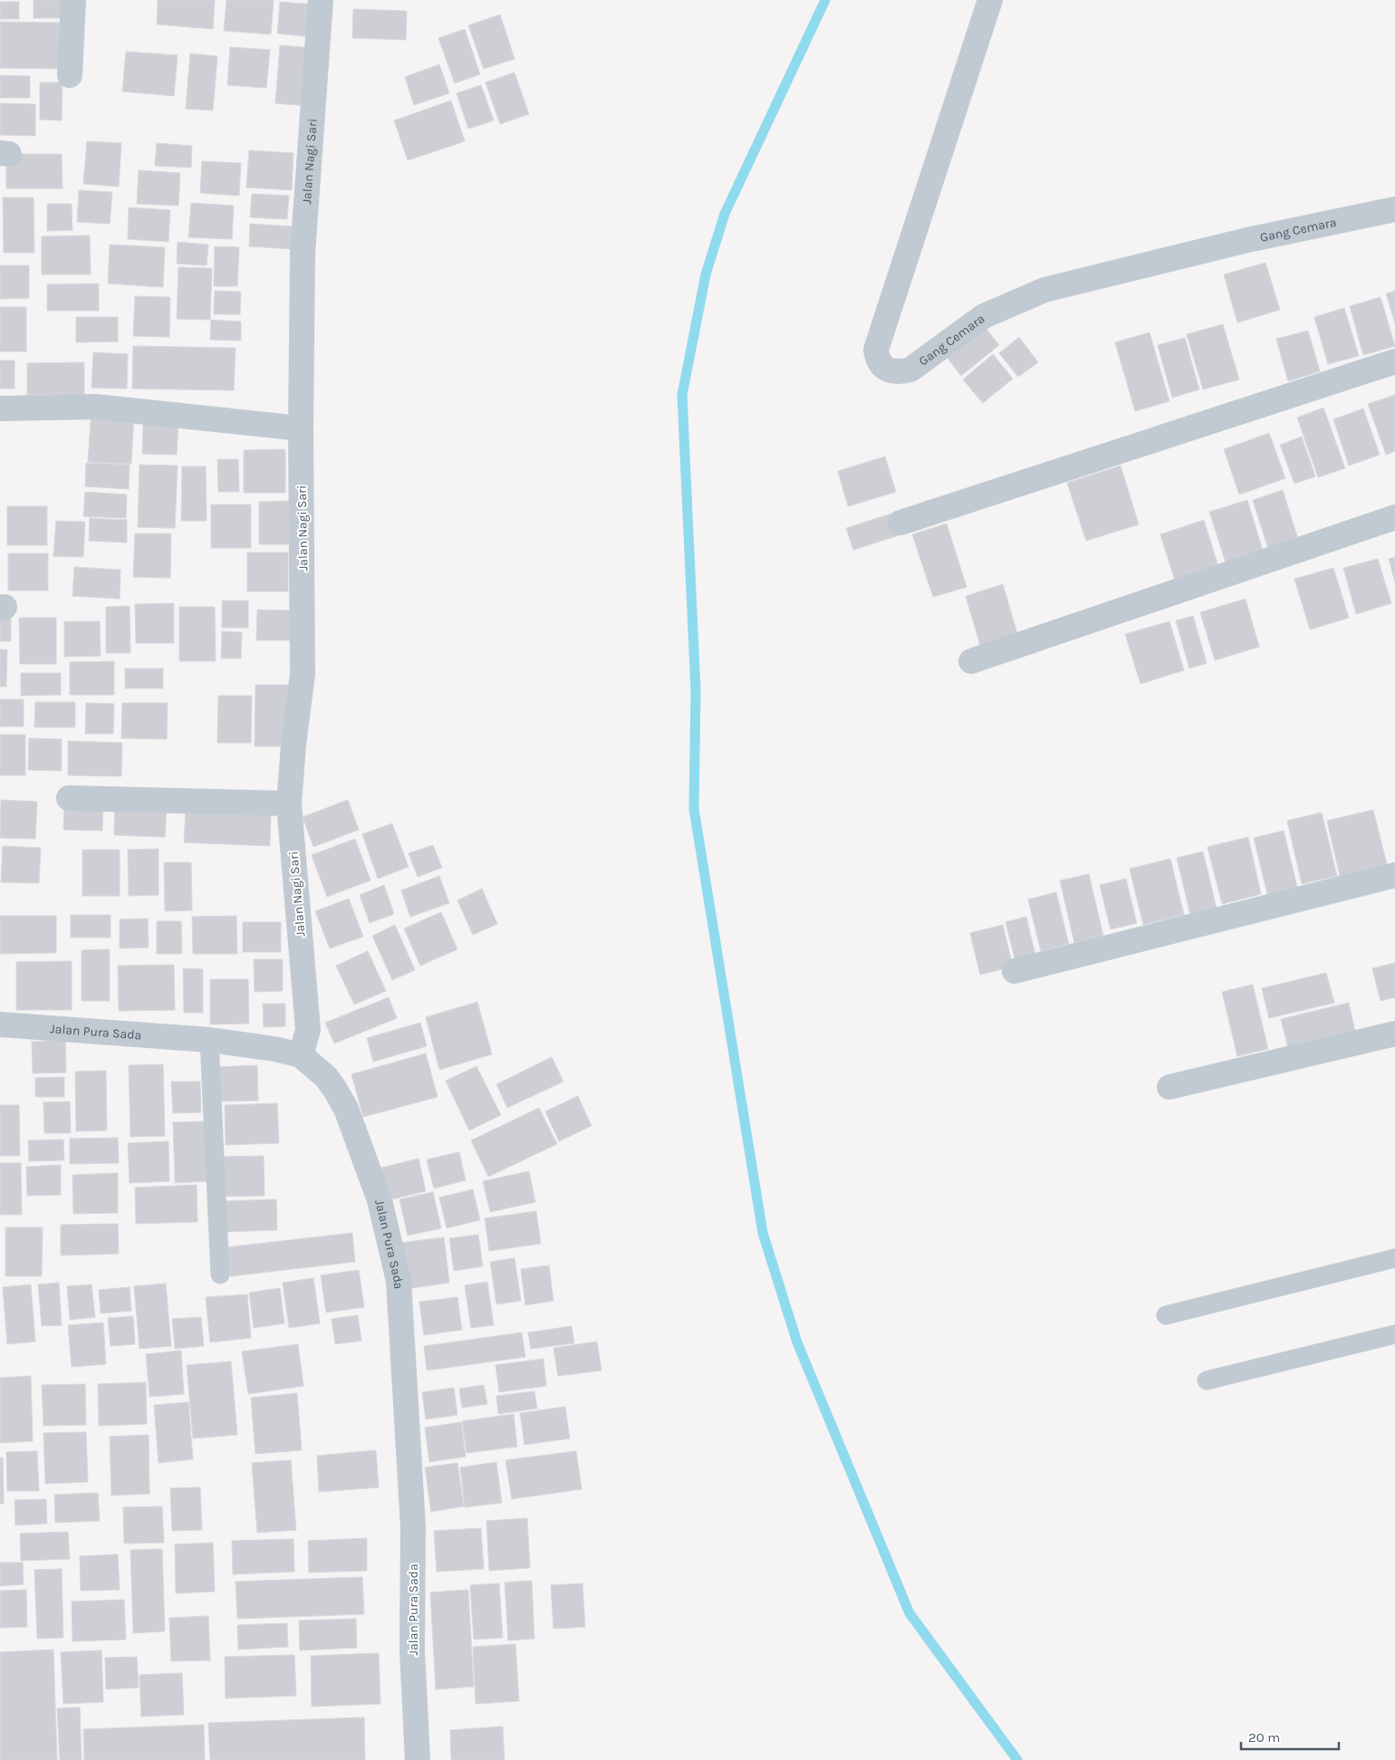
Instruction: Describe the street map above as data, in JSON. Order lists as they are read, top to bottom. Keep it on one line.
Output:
{"streets":{"street":["Jalan Nagi Sari","Gang Cemara","Jalan Pura Sada"]},"crossings":[["Jalan Nagi Sari","Jalan Pura Sada"]],"scale_bar":"20 m"}
